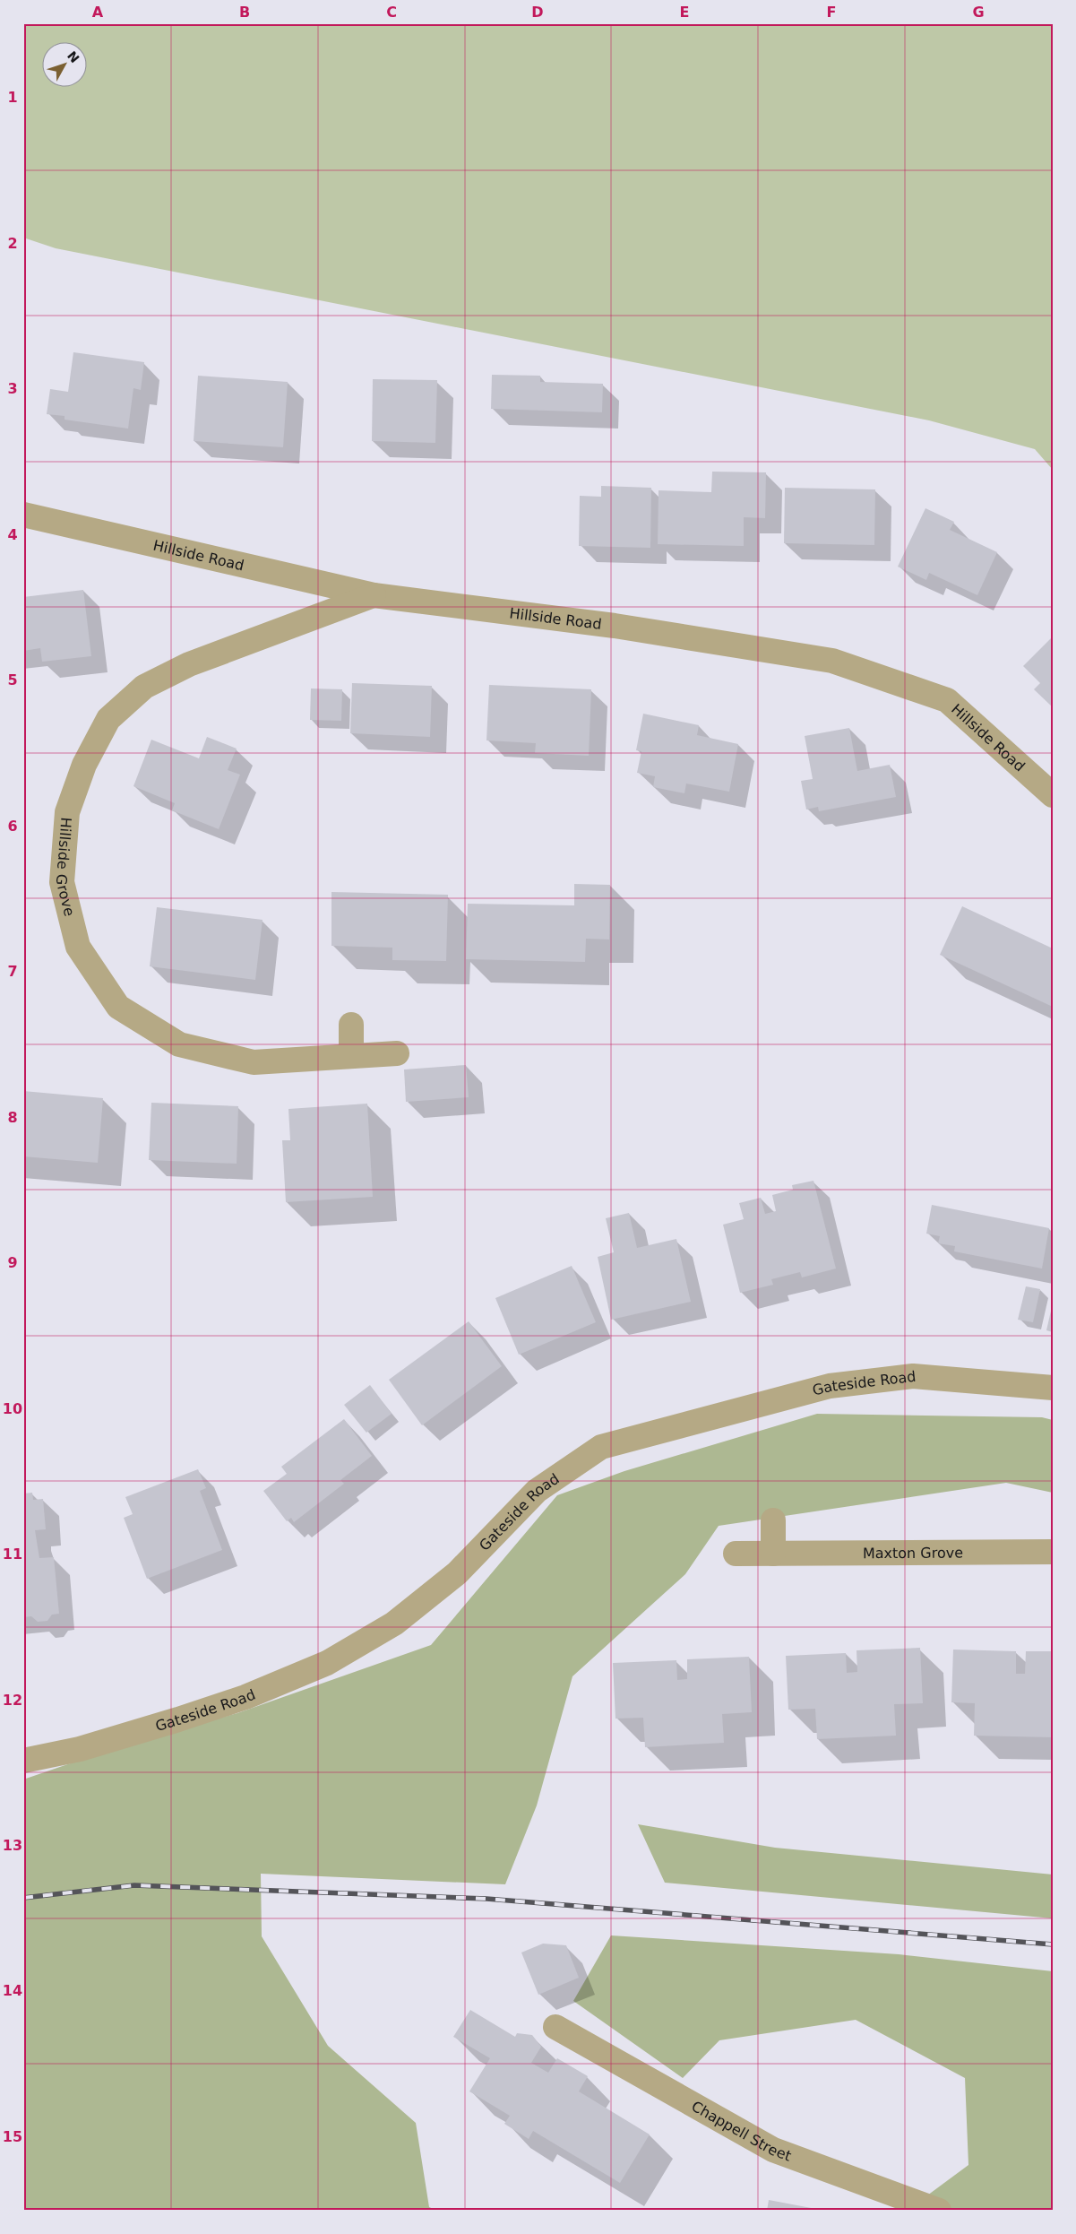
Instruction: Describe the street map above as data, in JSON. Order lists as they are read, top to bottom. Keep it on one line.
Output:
{"streets":{"street":["Hillside Road","Hillside Grove","Gateside Road","Maxton Grove","Chappell Street"]},"crossings":[["Hillside Road","Hillside Grove"]],"north":"top right","grid":{"columns":["A","B","C","D","E","F","G"],"rows":["1","2","3","4","5","6","7","8","9","10","11","12","13","14","15"]}}
